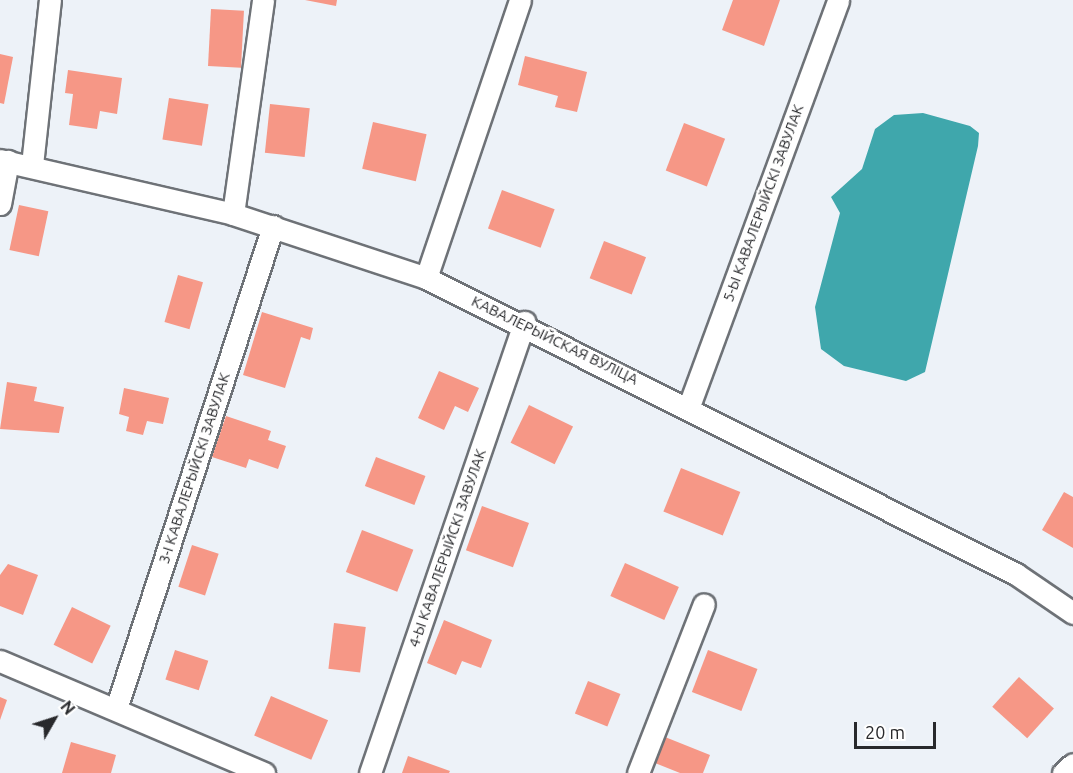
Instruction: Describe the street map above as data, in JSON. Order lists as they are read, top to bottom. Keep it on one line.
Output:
{"streets":{"street":["5-Ы КАВАЛЕРЫЙСКІ ЗАВУЛАК","КАВАЛЕРЫЙСКАЯ ВУЛІЦА","3-І КАВАЛЕРЫЙСКІ ЗАВУЛАК","4-Ы КАВАЛЕРЫЙСКІ ЗАВУЛАК"]},"crossings":[["5-Ы КАВАЛЕРЫЙСКІ ЗАВУЛАК","КАВАЛЕРЫЙСКАЯ ВУЛІЦА"],["КАВАЛЕРЫЙСКАЯ ВУЛІЦА","3-І КАВАЛЕРЫЙСКІ ЗАВУЛАК"],["КАВАЛЕРЫЙСКАЯ ВУЛІЦА","4-Ы КАВАЛЕРЫЙСКІ ЗАВУЛАК"]],"scale_bar":"20 m","north":"top right"}
